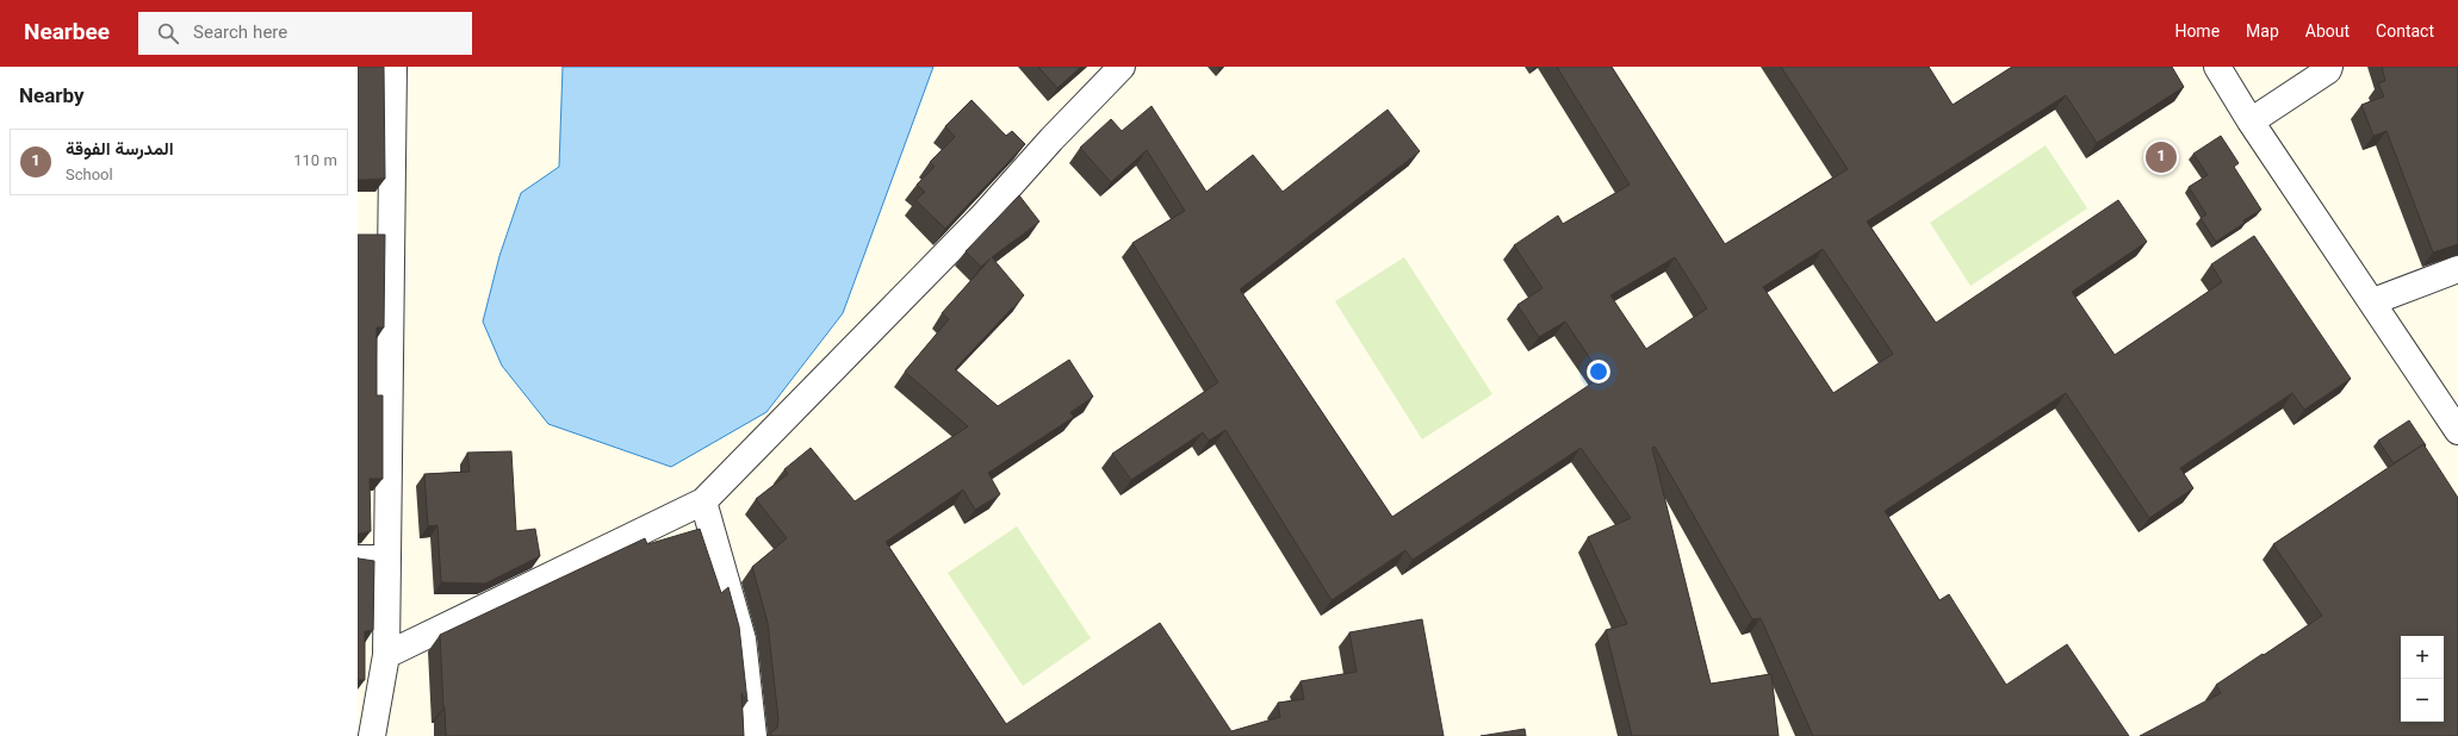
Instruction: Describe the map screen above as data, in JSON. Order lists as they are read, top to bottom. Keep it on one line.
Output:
{"page":{"header":"Nearbee","search":"Search here","nav":["Home","Map","About","Contact"],"heading":"Nearby","list":[{"mark":"1","name":"المدرسة الفوقة","note":"School","value":"110 m"}],"pins":"1","map_buttons":["+","−"]}}
